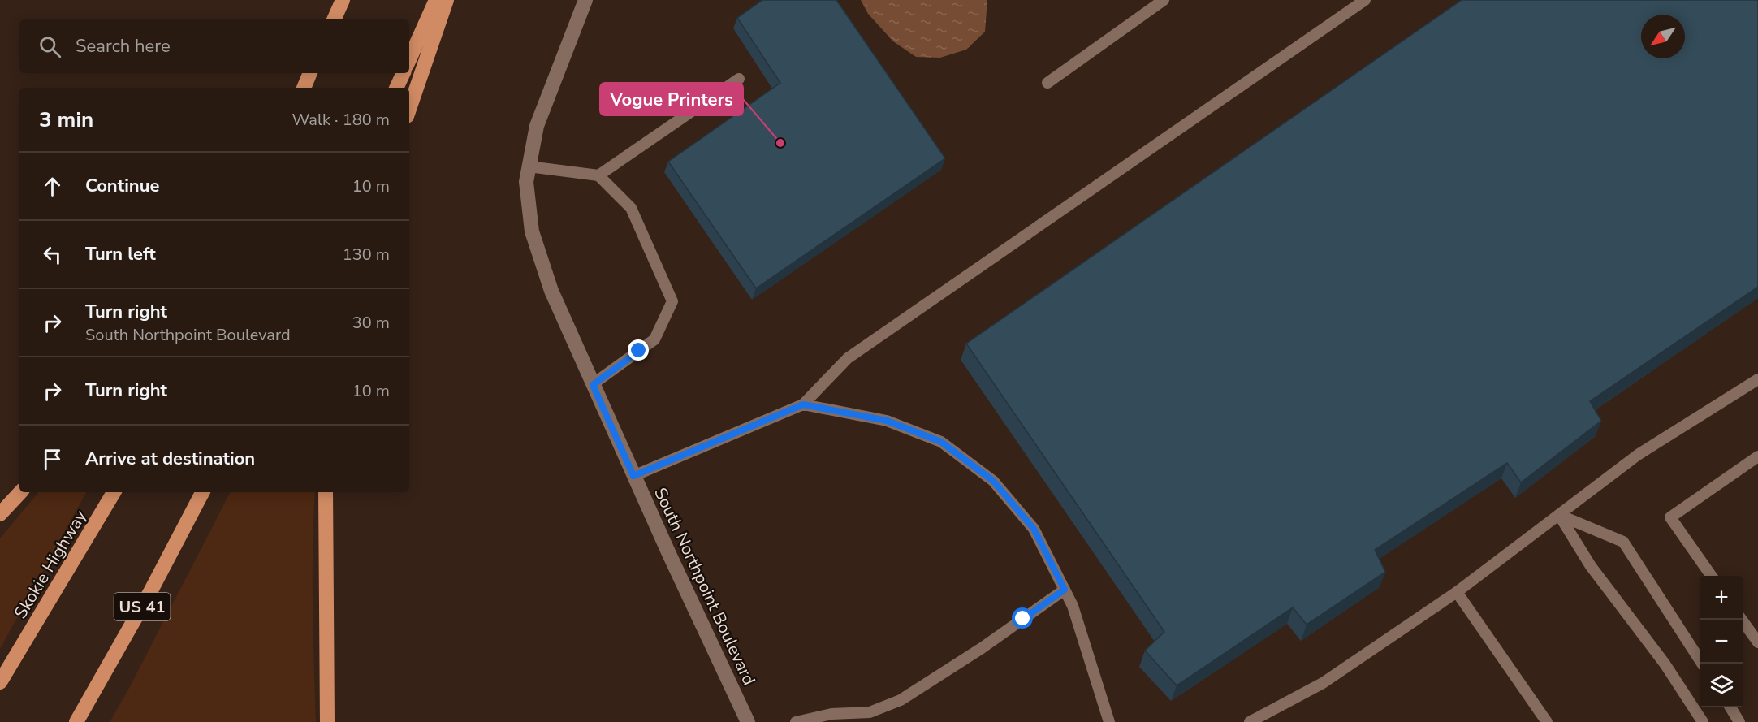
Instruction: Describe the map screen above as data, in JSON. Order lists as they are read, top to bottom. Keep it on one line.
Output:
{"streets":{"highway":["Skokie Highway","US 41"],"street":["South Northpoint Boulevard"]},"places":["Vogue Printers"],"north":"bottom left","page":{"search":"Search here","heading":["3 min","Walk · 180 m"],"list":[["Continue","10 m"],["Turn left","130 m"],["Turn right","South Northpoint Boulevard","30 m"],["Turn right","10 m"],"Arrive at destination"],"map_buttons":["+","−"]}}
